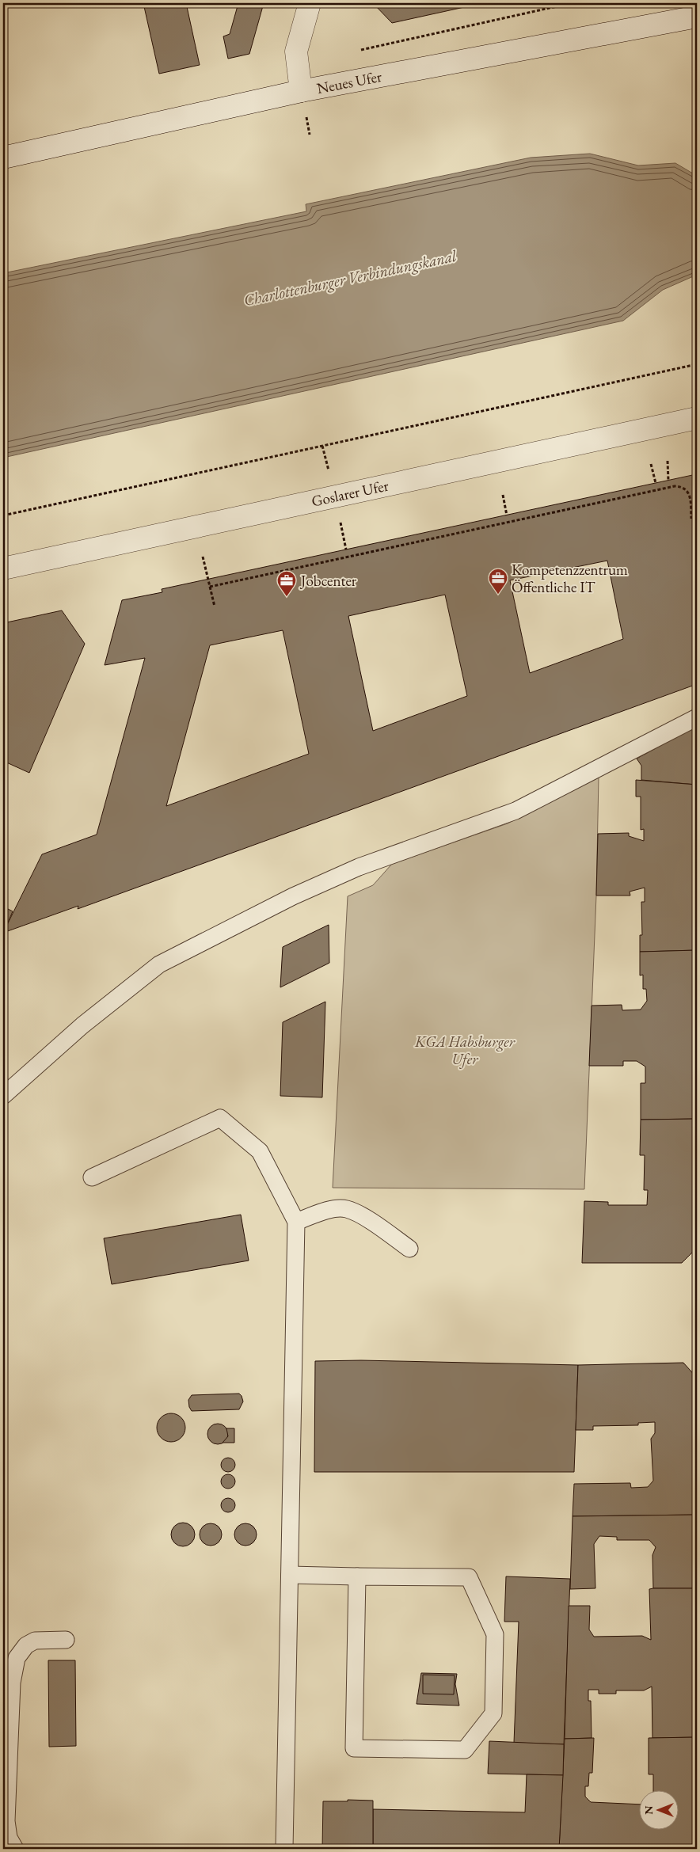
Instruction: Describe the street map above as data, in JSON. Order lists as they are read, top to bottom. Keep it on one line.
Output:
{"streets":{"street":["Neues Ufer","Goslarer Ufer"]},"water":["Charlottenburger Verbindungskanal"],"parks":["KGA Habsburger Ufer"],"places":{"office":["Kompetenzzentrum Öffentliche IT","Jobcenter"]},"north":"left"}
